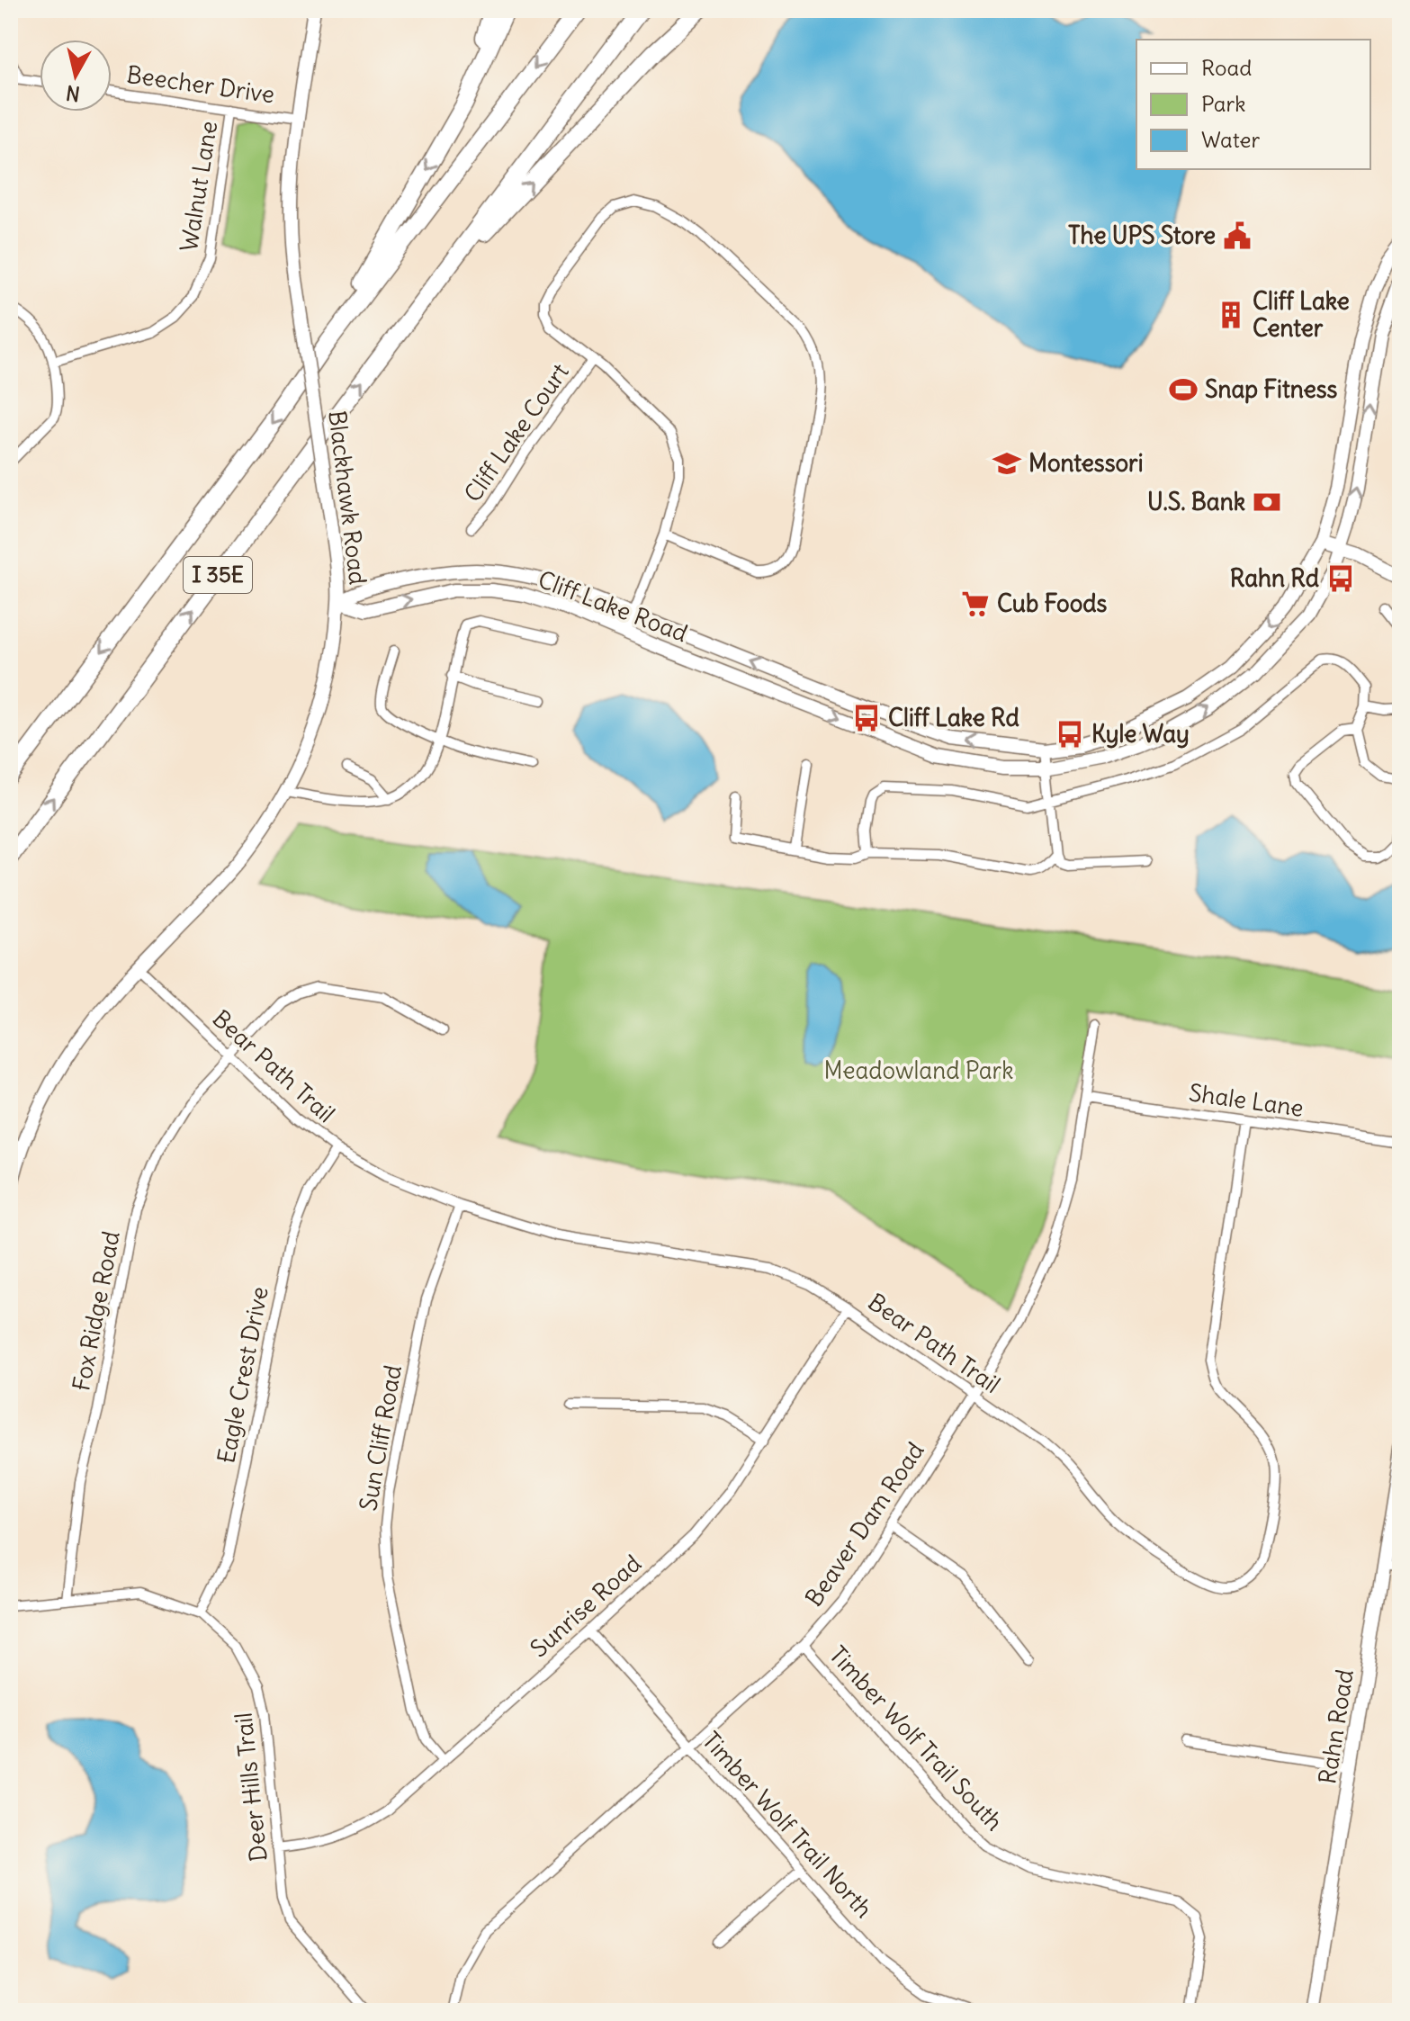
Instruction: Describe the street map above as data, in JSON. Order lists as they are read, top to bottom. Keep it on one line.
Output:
{"streets":{"highway":["I 35E"],"street":["Beecher Drive","Walnut Lane","Cliff Lake Court","Blackhawk Road","Cliff Lake Road","Bear Path Trail","Shale Lane","Fox Ridge Road","Eagle Crest Drive","Sun Cliff Road","Beaver Dam Road","Sunrise Road","Rahn Road","Timber Wolf Trail South","Deer Hills Trail","Timber Wolf Trail North"]},"crossings":[["Beecher Drive","Walnut Lane"],["Beecher Drive","Blackhawk Road"],["Blackhawk Road","Cliff Lake Road"],["Blackhawk Road","Bear Path Trail"],["Bear Path Trail","Shale Lane"],["Bear Path Trail","Fox Ridge Road"],["Bear Path Trail","Eagle Crest Drive"],["Bear Path Trail","Sun Cliff Road"],["Bear Path Trail","Beaver Dam Road"],["Bear Path Trail","Sunrise Road"],["Shale Lane","Beaver Dam Road"],["Fox Ridge Road","Deer Hills Trail"],["Eagle Crest Drive","Deer Hills Trail"],["Sun Cliff Road","Sunrise Road"],["Beaver Dam Road","Timber Wolf Trail South"],["Beaver Dam Road","Timber Wolf Trail North"],["Sunrise Road","Deer Hills Trail"],["Sunrise Road","Timber Wolf Trail North"]],"parks":["Meadowland Park"],"places":{"public building":["The UPS Store"],"building":["Cliff Lake Center"],"sports":["Snap Fitness"],"school or university":["Montessori"],"bank":["U.S. Bank"],"bus stop":["Rahn Rd","Cliff Lake Rd","Kyle Way"],"supermarket":["Cub Foods"]},"legend":["Road","Park","Water"],"north":"bottom"}
